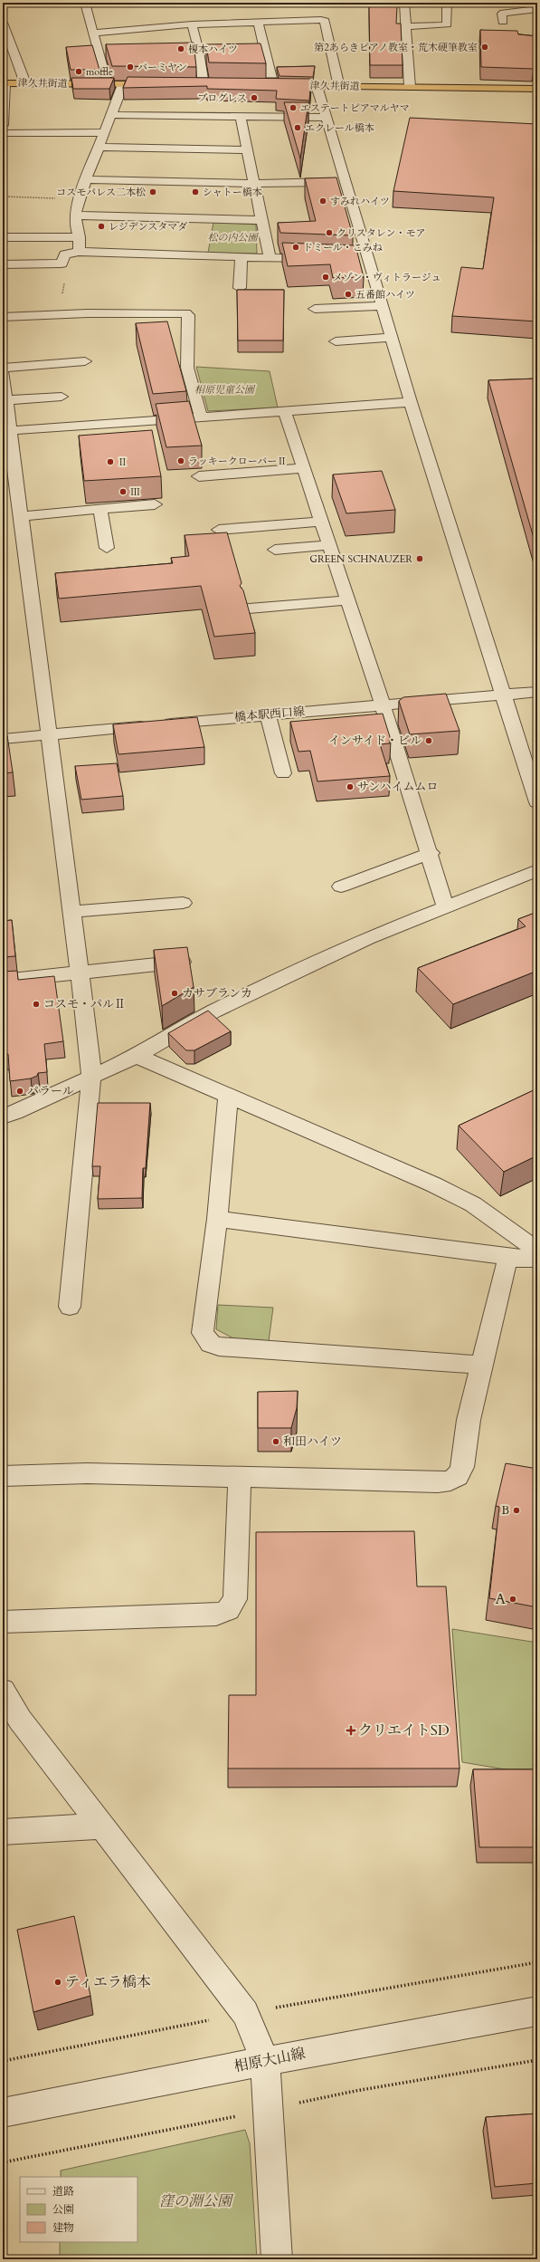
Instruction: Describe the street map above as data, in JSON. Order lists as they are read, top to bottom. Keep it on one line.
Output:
{"streets":{"highway":["津久井街道"],"street":["橋本駅西口線","相原大山線"]},"parks":["松の内公園","相原児童公園","窪の淵公園"],"places":{"other":["第2あらきピアノ教室・荒木硬筆教室","榎本ハイツ","バーミヤン","moffle","プログレス","エステートピアマルヤマ","エクレール橋本","コスモパレス二本松","シャトー橋本","すみれハイツ","レジデンスタマダ","クリスタレン・モア","ドミール・こみね","メゾン・ヴィトラージュ","五番館ハイツ","ラッキークローバーⅡ","Ⅱ","Ⅲ","GREEN SCHNAUZER","インサイド・ビル","サンハイムムロ","カサブランカ","コスモ・パルⅡ","パラール","和田ハイツ","B","A","ティエラ橋本"],"health":["クリエイトSD"]},"legend":["道路","公園","建物"]}
